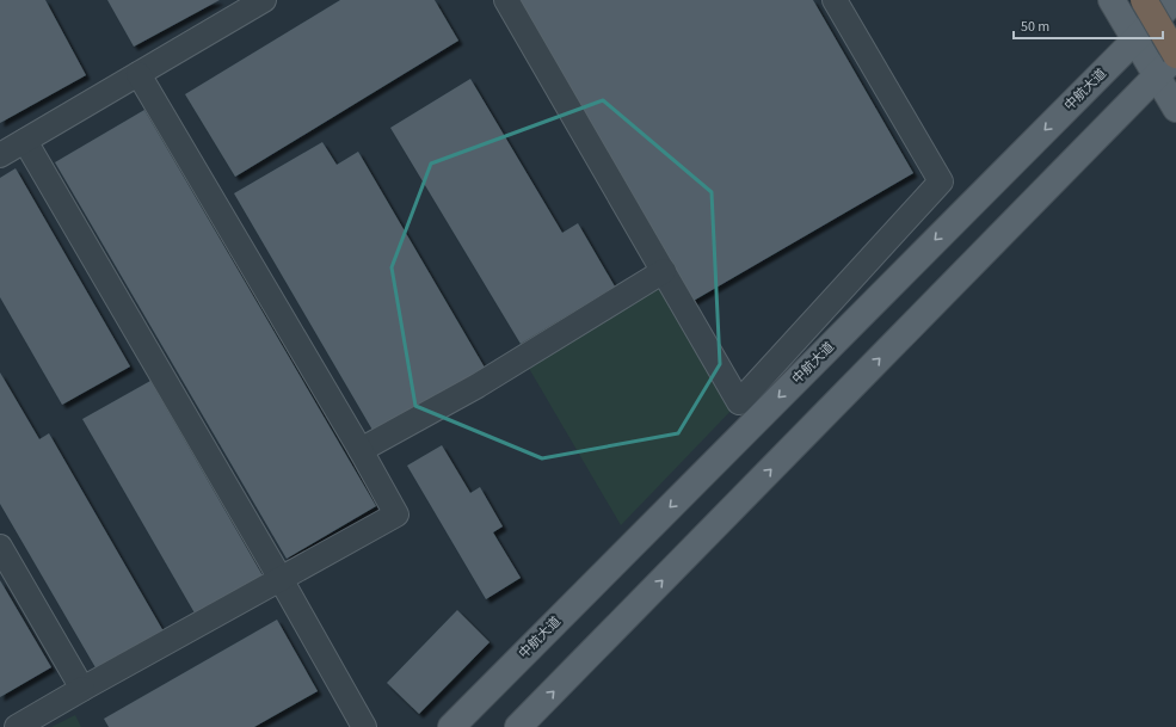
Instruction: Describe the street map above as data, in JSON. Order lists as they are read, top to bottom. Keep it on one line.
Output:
{"streets":{"main road":["中航大道"]},"scale_bar":"50 m"}
